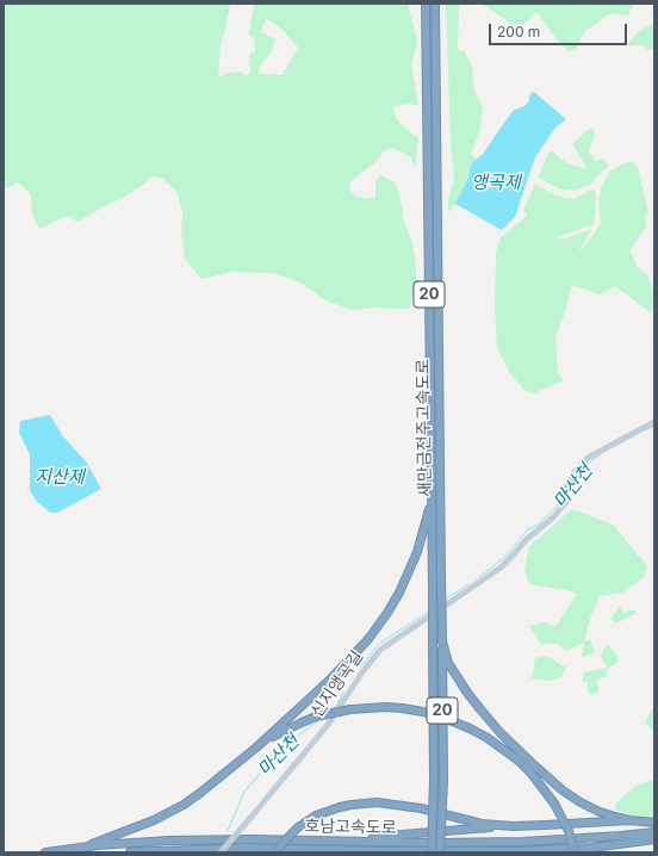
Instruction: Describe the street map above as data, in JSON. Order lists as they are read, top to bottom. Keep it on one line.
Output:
{"streets":{"highway":["20","새만금전주고속도로","호남고속도로"],"street":["신지앵곡길"]},"water":["앵곡제","지산제","마산천"],"scale_bar":"200 m"}
